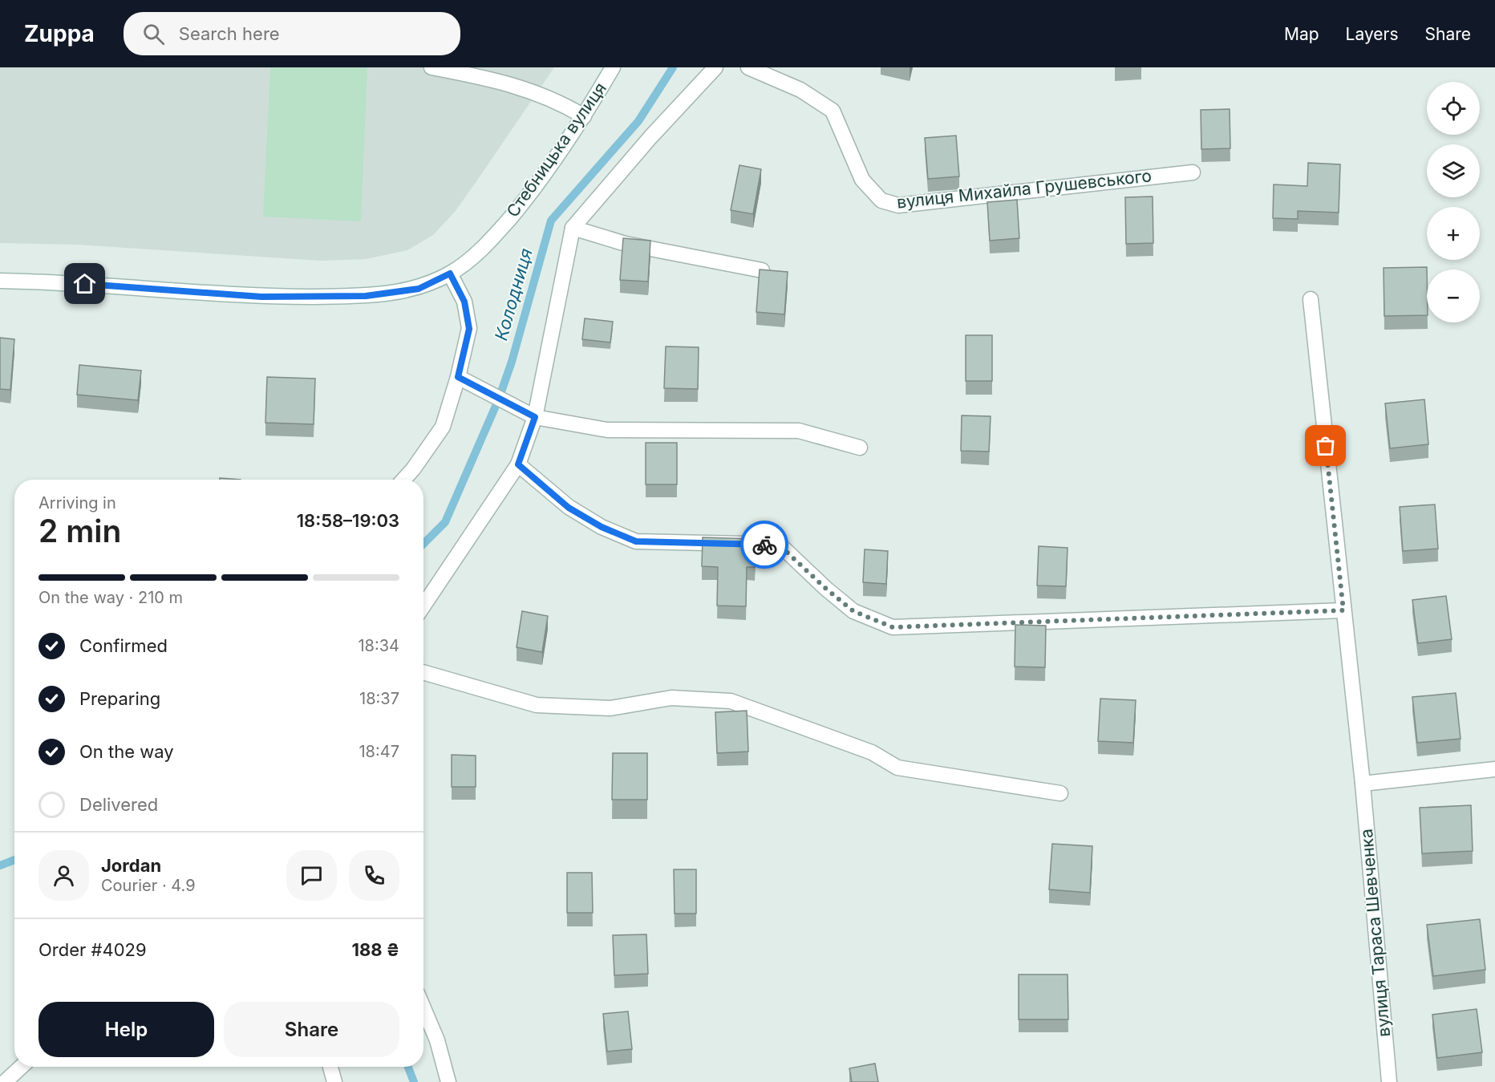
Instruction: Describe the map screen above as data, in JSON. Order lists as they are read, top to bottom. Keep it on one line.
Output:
{"streets":{"street":["Стебницька вулиця","вулиця Михайла Грушевського","вулиця Тараса Шевченка"]},"water":["Колодниця"],"page":{"header":"Zuppa","search":"Search here","nav":["Map","Layers","Share"],"map_buttons":["+","−"],"heading":["2 min","Arriving in","18:58–19:03"],"panel":["Jordan","Courier · 4.9","Order #4029","188 ₴"],"bar":"On the way · 210 m","list":[["Confirmed","18:34"],["Preparing","18:37"],["On the way","18:47"],"Delivered"],"buttons":["Help","Share"]}}
